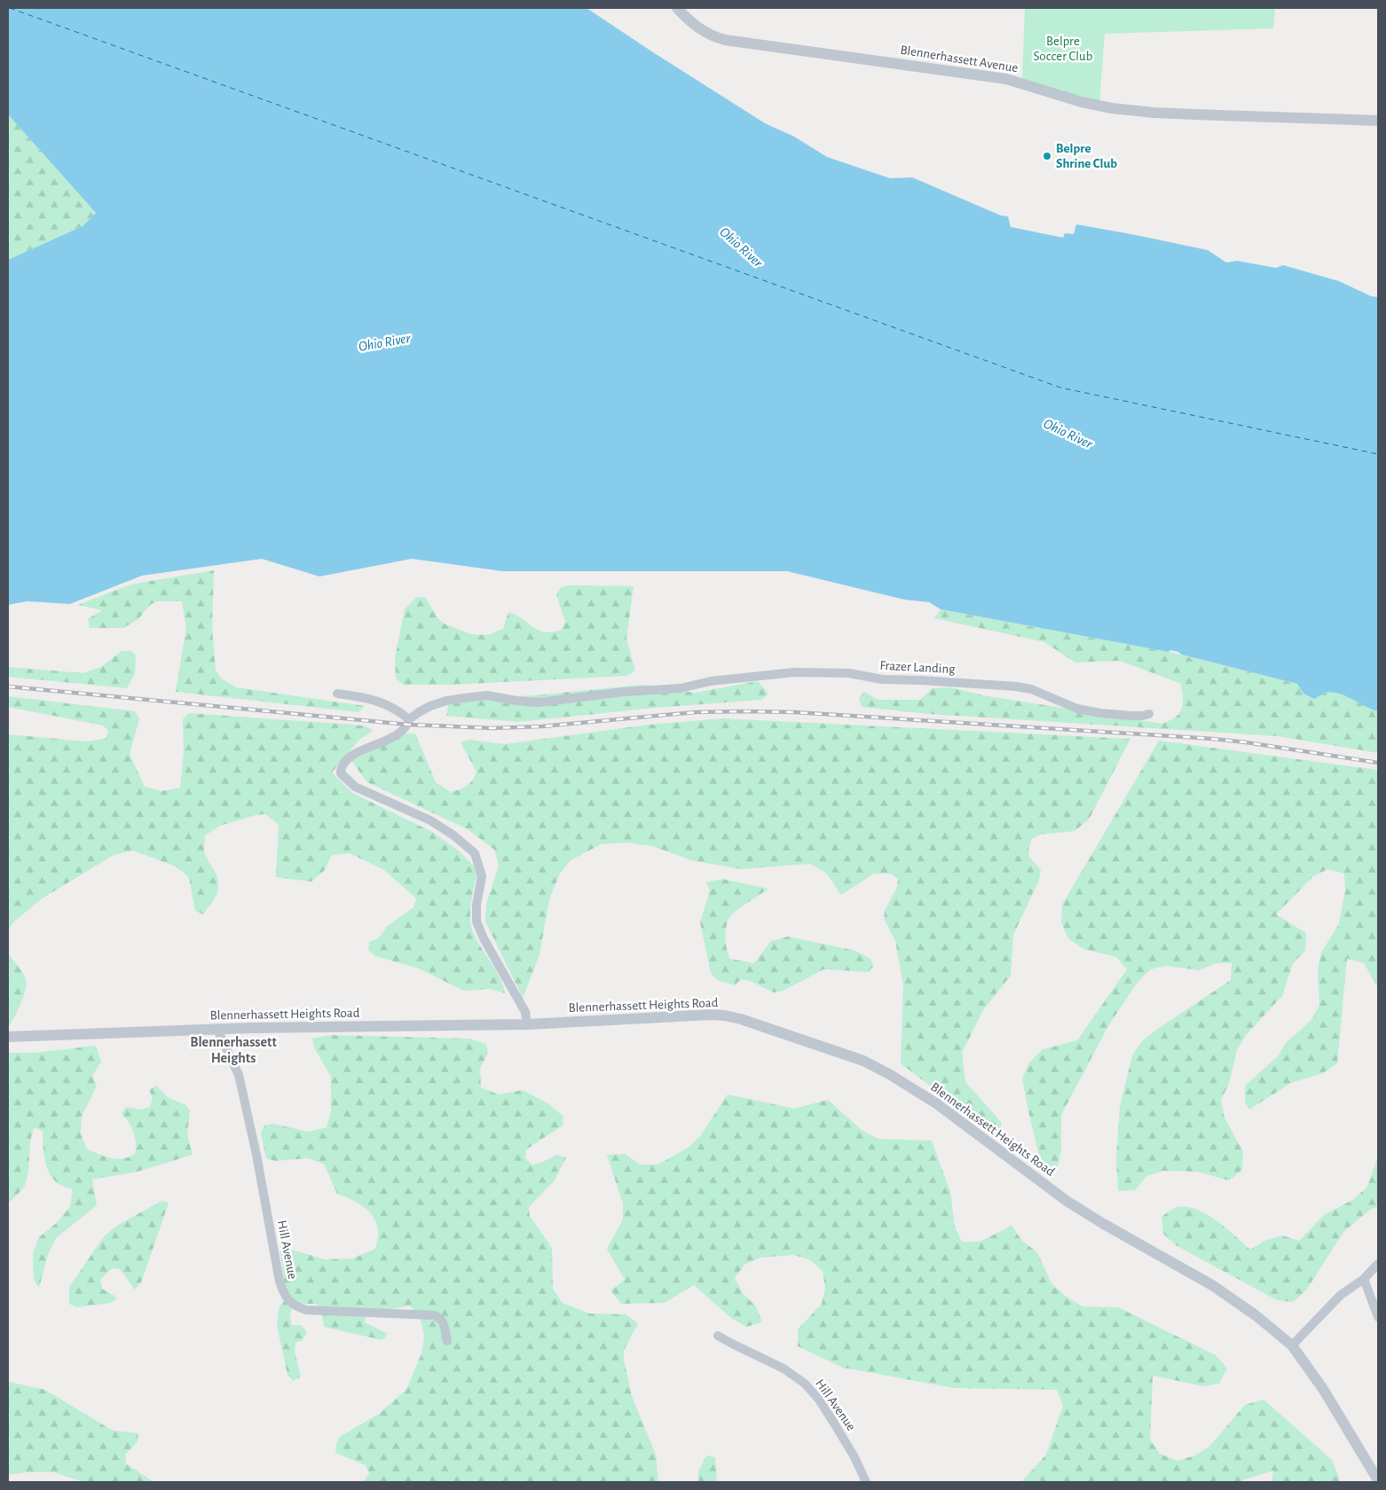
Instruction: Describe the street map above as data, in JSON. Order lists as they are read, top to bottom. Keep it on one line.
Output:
{"streets":{"street":["Blennerhassett Avenue","Frazer Landing","Blennerhassett Heights Road","Hill Avenue"]},"crossings":[["Frazer Landing","Blennerhassett Heights Road"],["Blennerhassett Heights Road","Hill Avenue"]],"districts":["Blennerhassett Heights"],"water":["Ohio River"],"parks":["Belpre Soccer Club"],"places":["Belpre Shrine Club"]}
